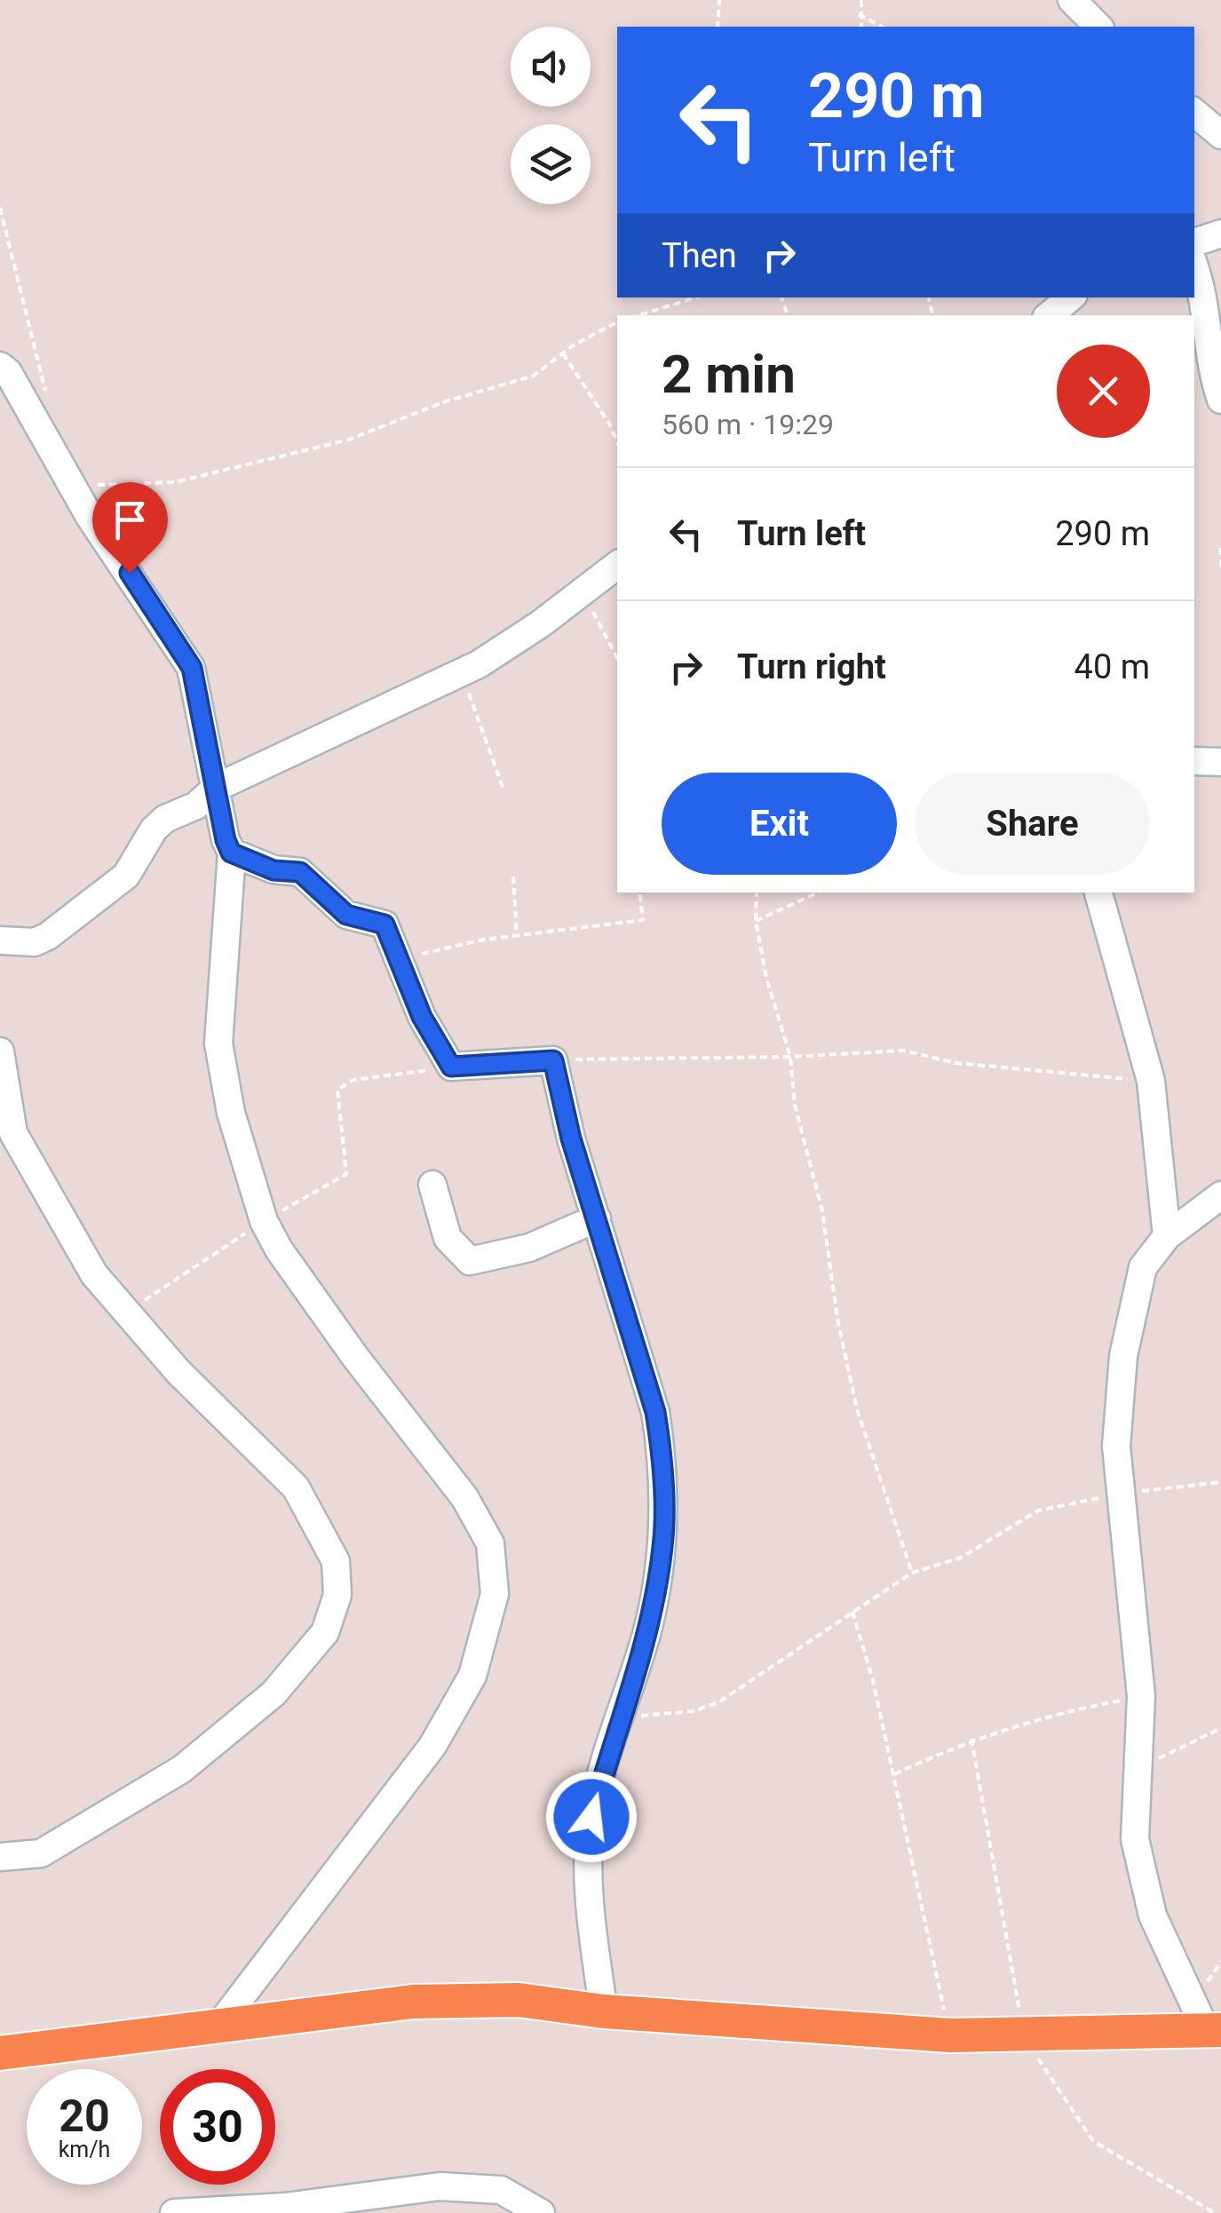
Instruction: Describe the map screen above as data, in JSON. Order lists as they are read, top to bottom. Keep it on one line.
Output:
{"page":{"turn":["290 m","Turn left"],"then":"Then","heading":["2 min","560 m · 19:29"],"list":[{"name":"Turn left","value":"290 m"},{"name":"Turn right","value":"40 m"}],"buttons":["Exit","Share"],"speed":"20 km/h","limit":"30"}}
